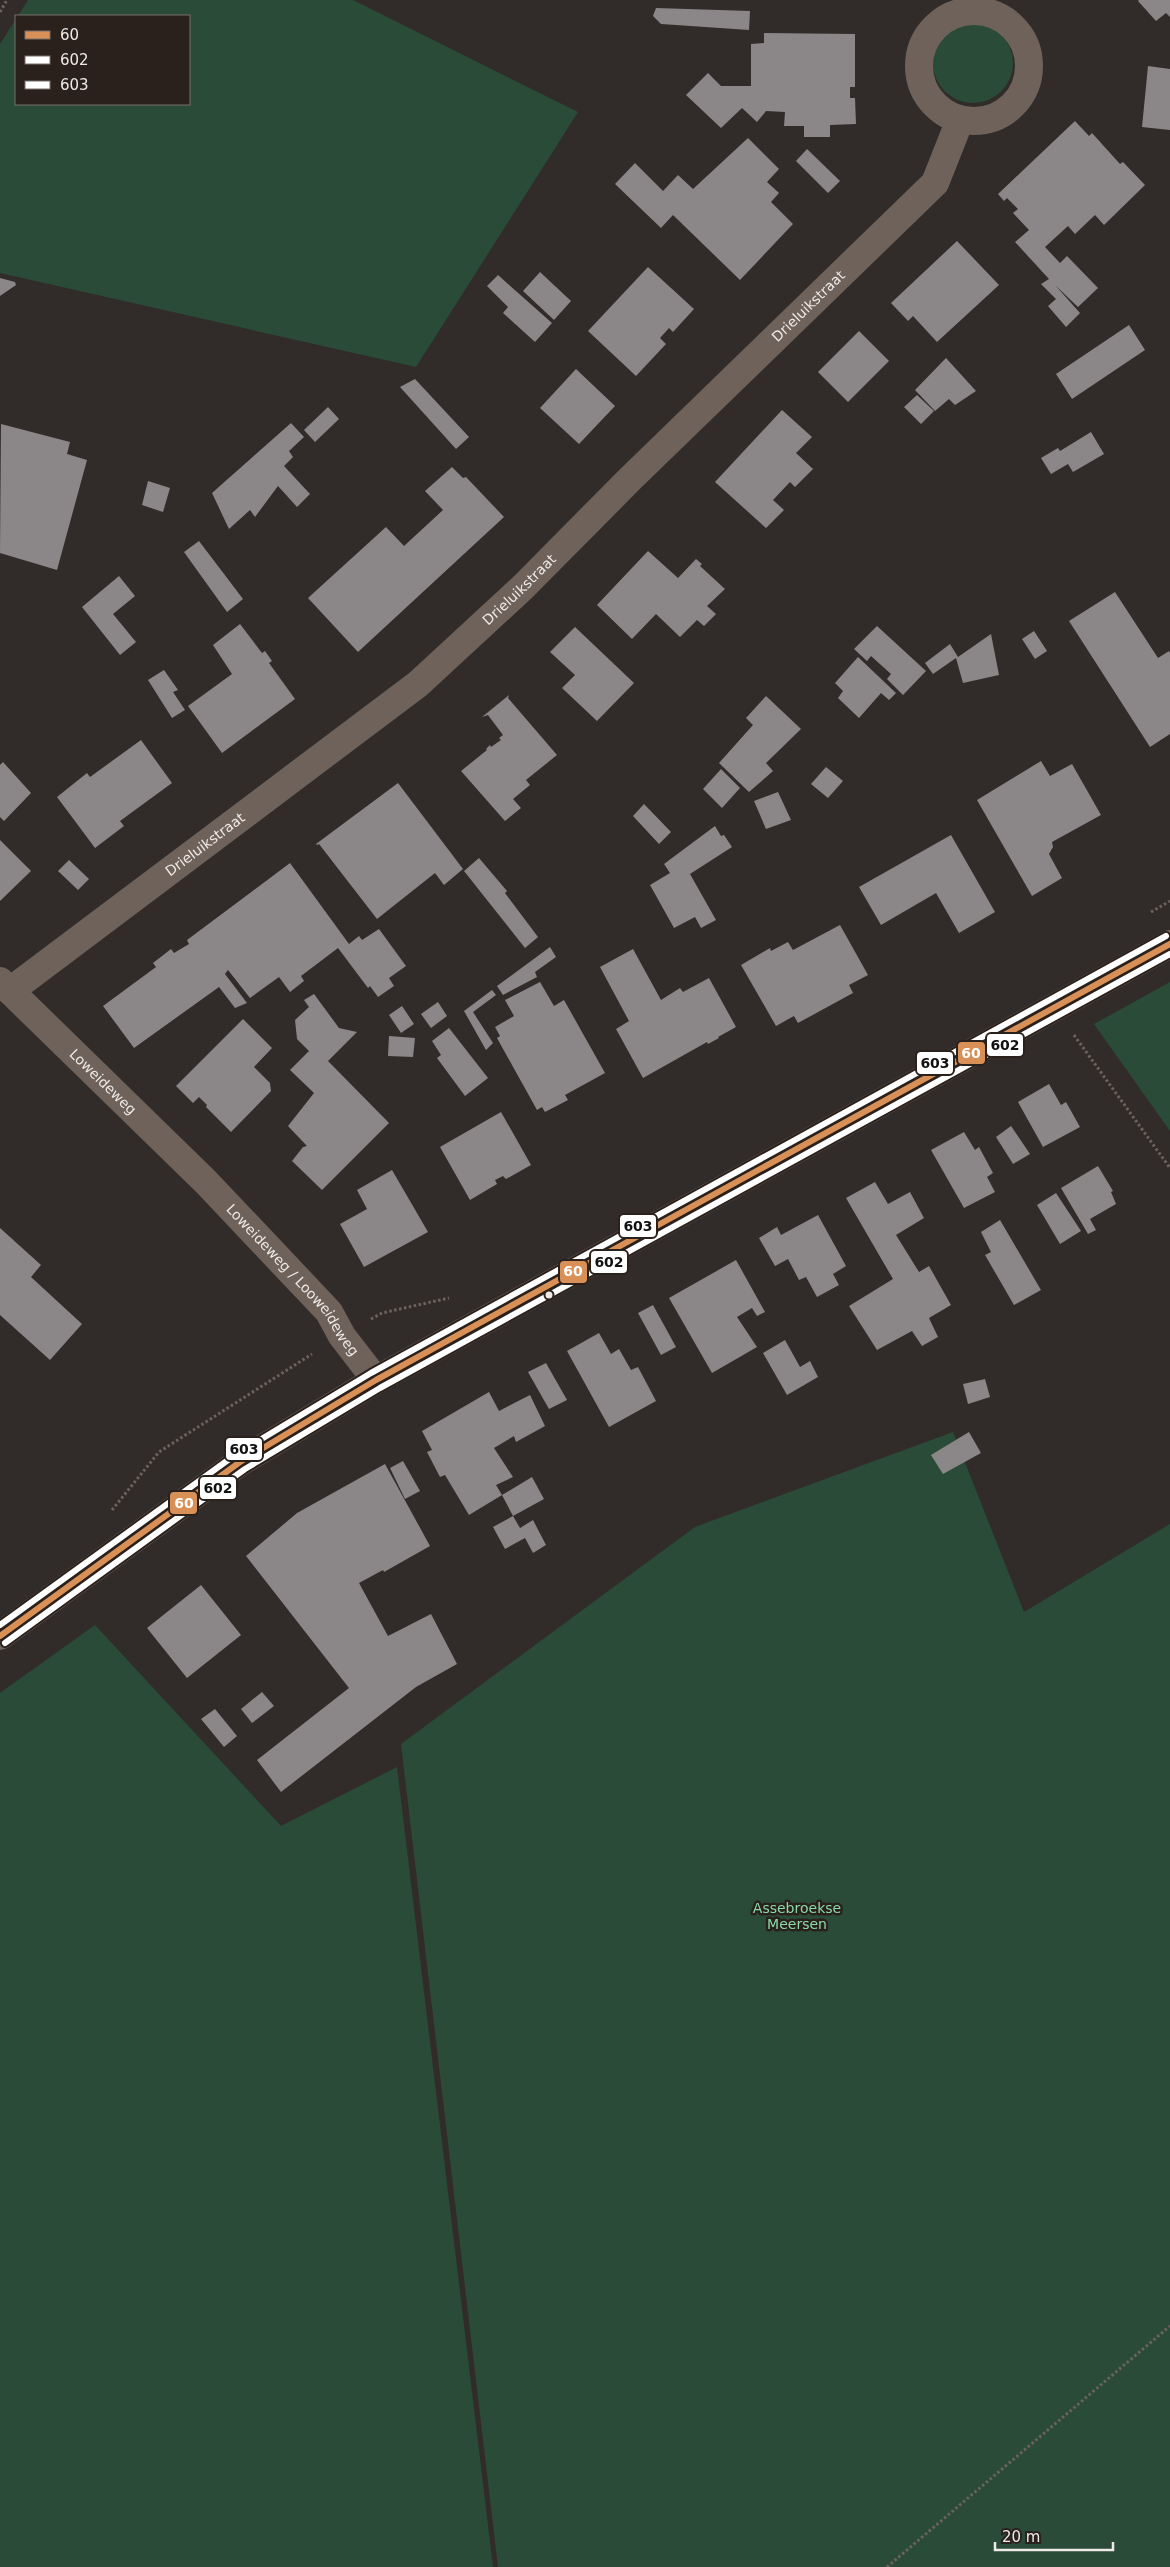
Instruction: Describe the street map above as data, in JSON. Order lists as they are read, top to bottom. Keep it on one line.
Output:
{"streets":{"street":["Drieluikstraat","Loweideweg","Loweideweg / Looweideweg"]},"crossings":[["Drieluikstraat","Loweideweg"],["Loweideweg","Loweideweg / Looweideweg"]],"parks":["Assebroekse Meersen"],"lines":["transit line 603","transit line 60","transit line 602"],"legend":["60","602","603"],"scale_bar":"20 m"}
